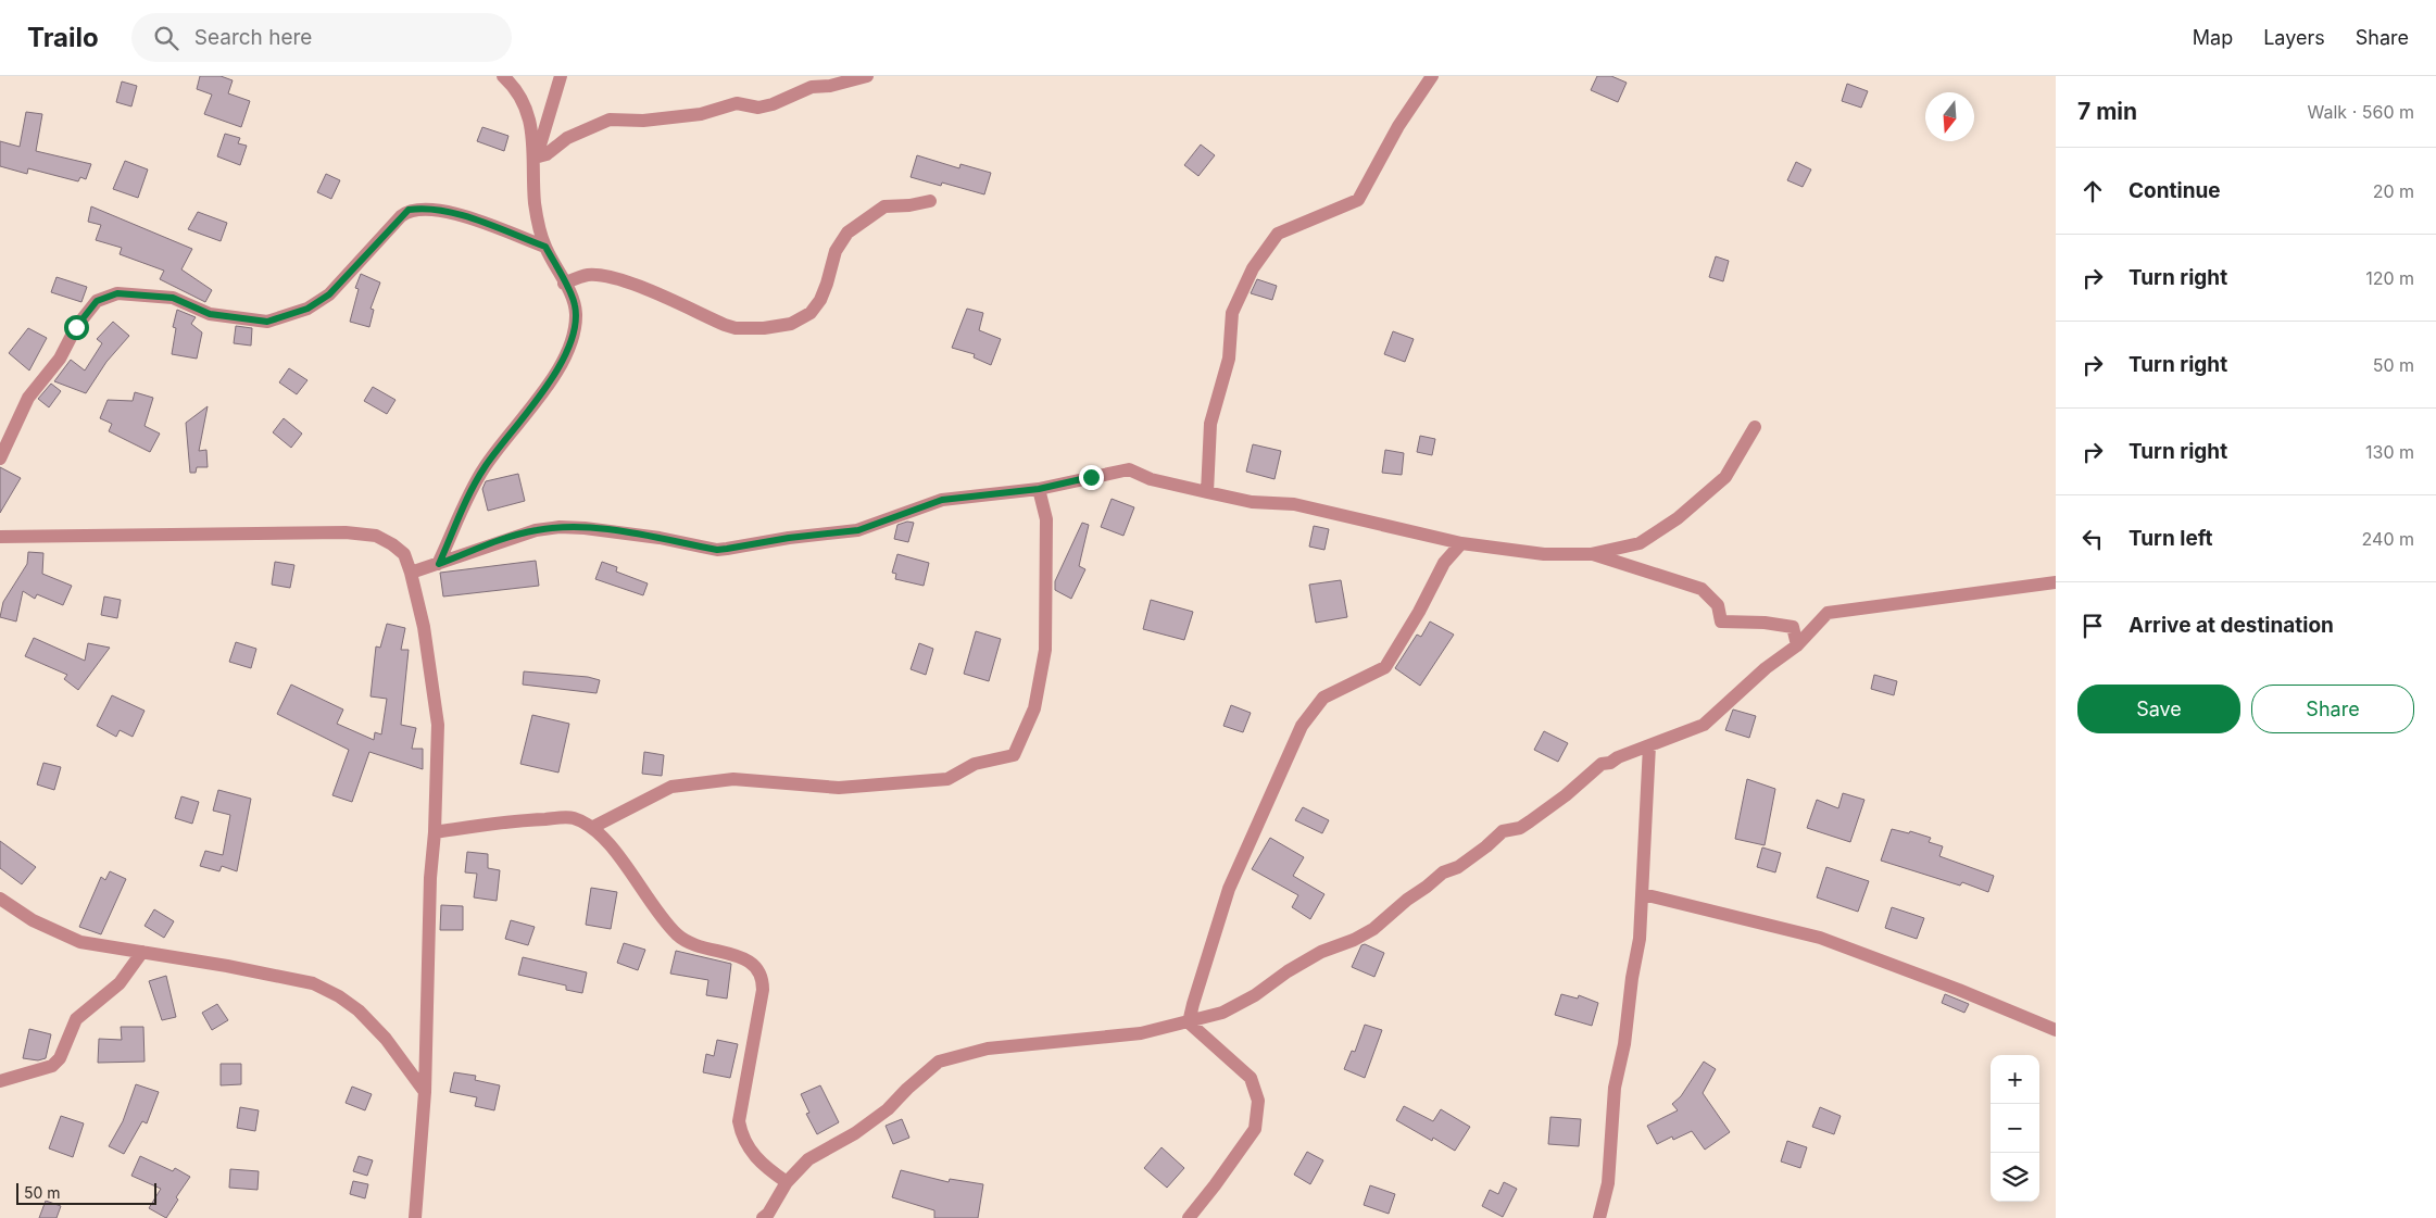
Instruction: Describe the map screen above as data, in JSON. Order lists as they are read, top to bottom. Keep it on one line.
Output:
{"scale_bar":"50 m","north":"bottom","page":{"header":"Trailo","search":"Search here","nav":["Map","Layers","Share"],"heading":["7 min","Walk · 560 m"],"list":[["Continue","20 m"],["Turn right","120 m"],["Turn right","50 m"],["Turn right","130 m"],["Turn left","240 m"],"Arrive at destination"],"buttons":["Save","Share"],"map_buttons":["+","−"],"scale":"50 m"}}
